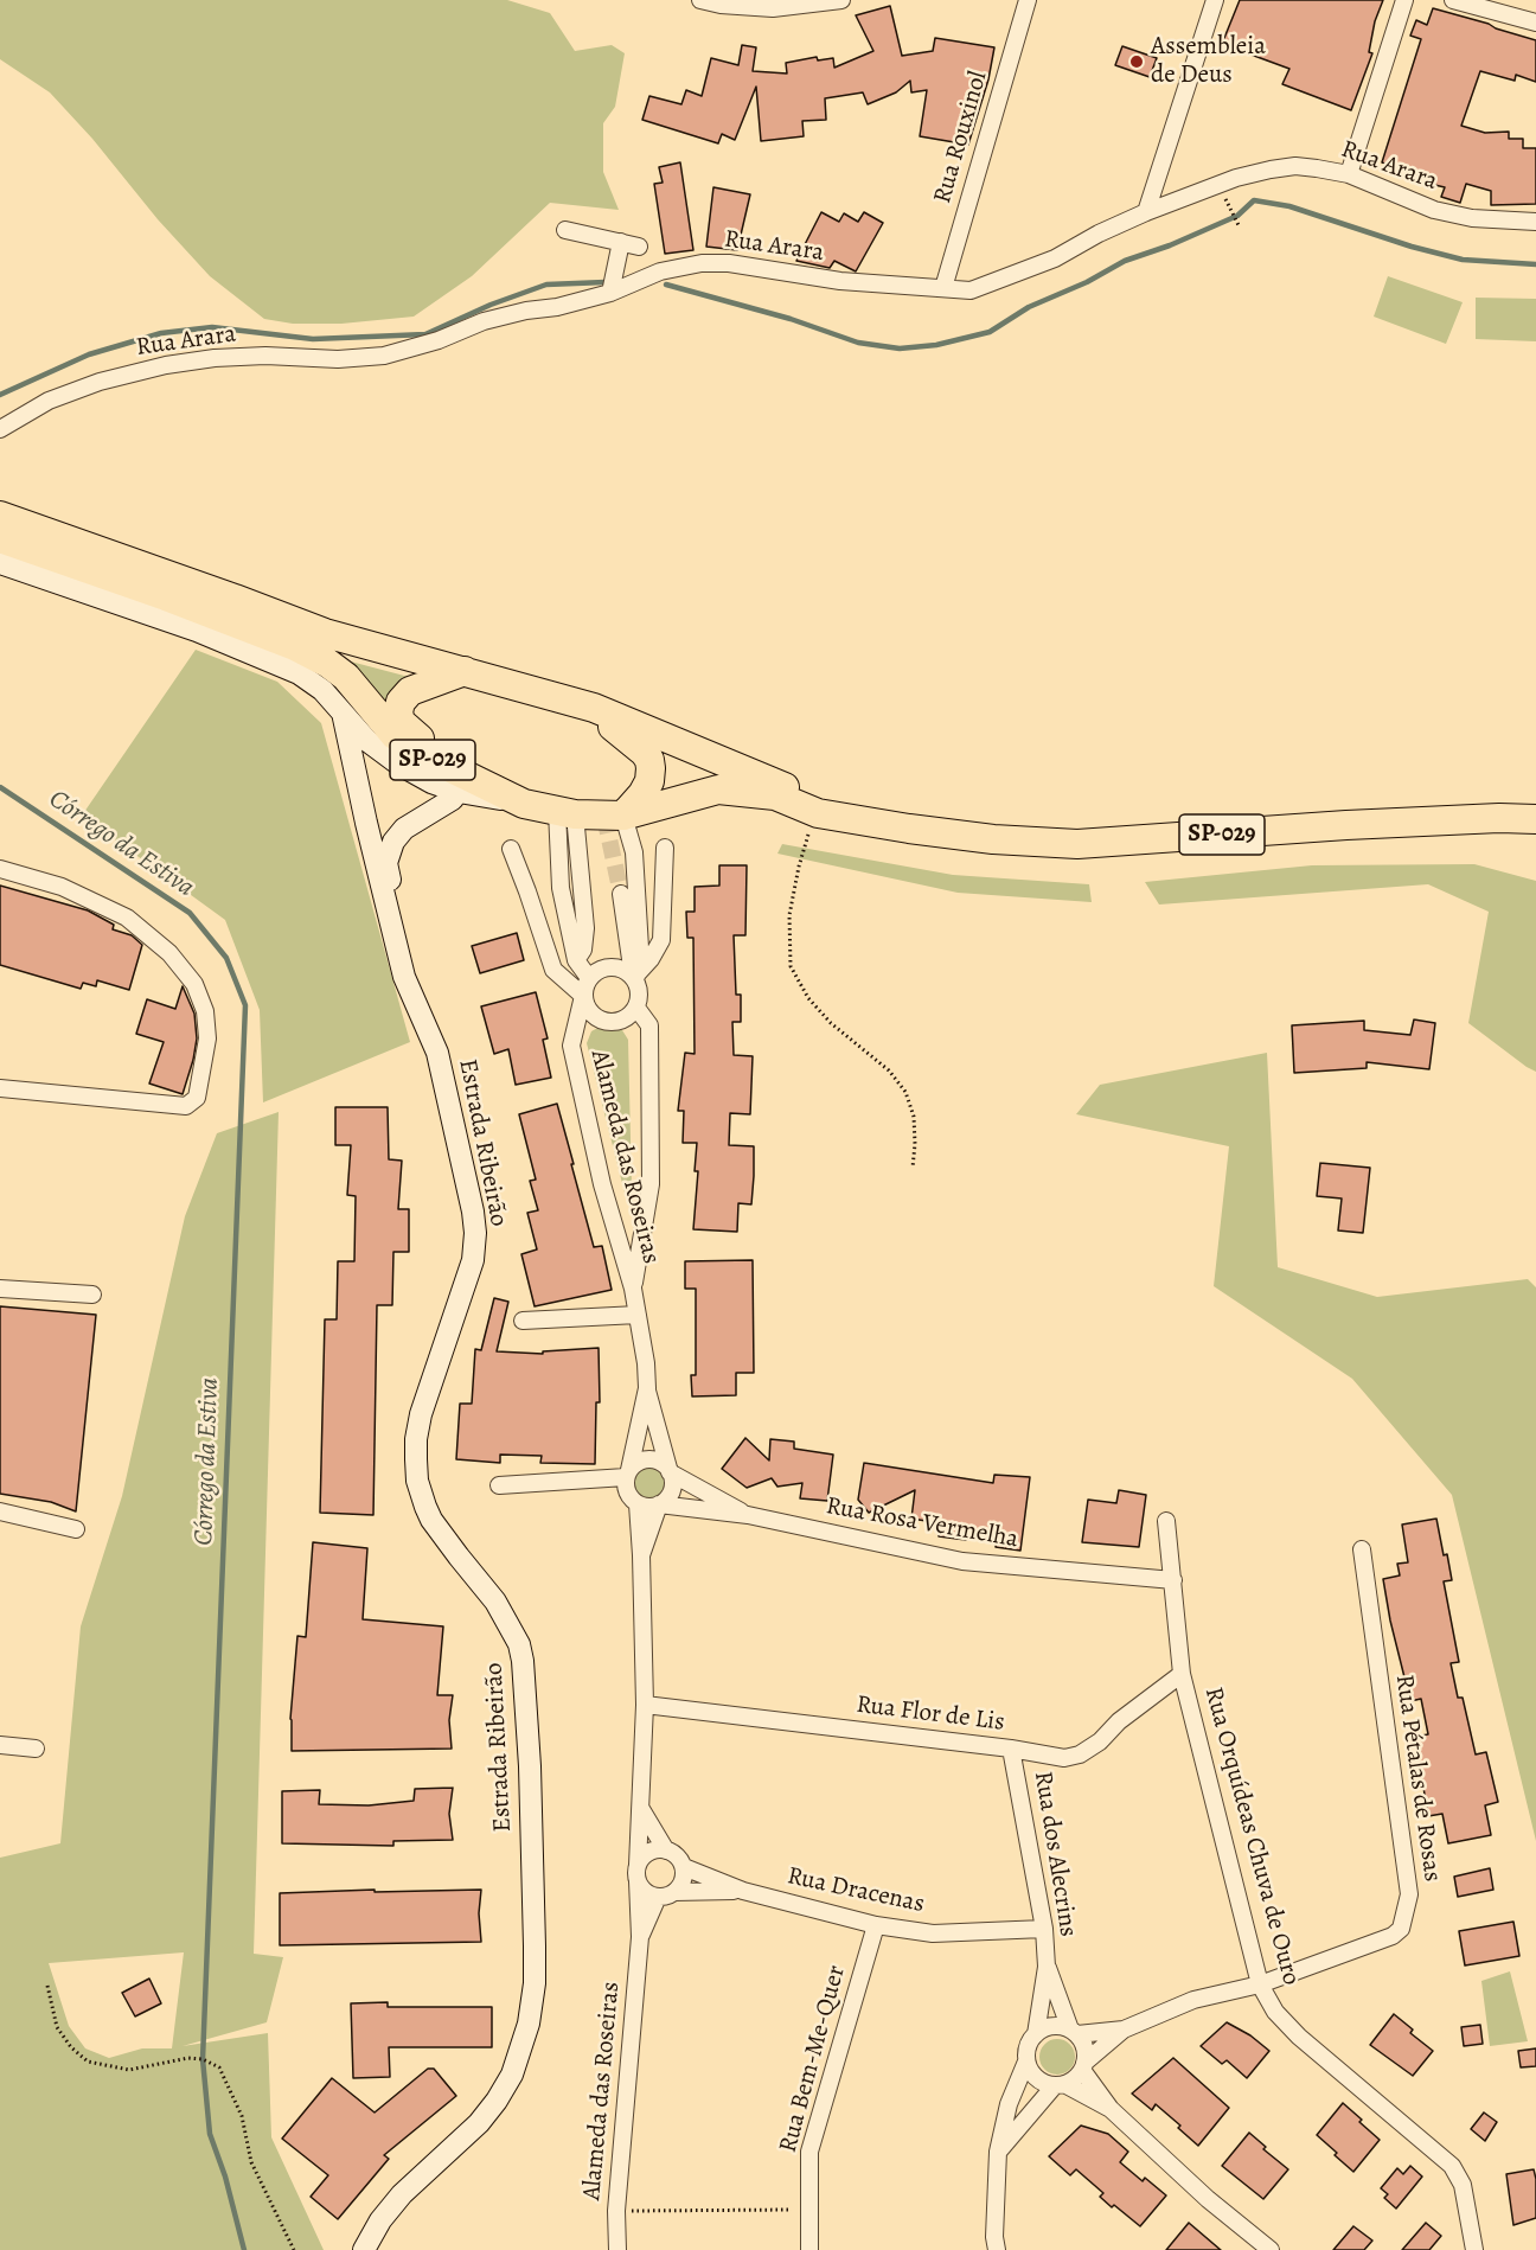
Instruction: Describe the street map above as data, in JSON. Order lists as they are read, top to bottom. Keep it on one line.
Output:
{"streets":{"highway":["SP-029"],"street":["Rua Rouxinol","Rua Arara","Estrada Ribeirão","Alameda das Roseiras","Rua Rosa Vermelha","Rua Flor de Lis","Rua Pétalas de Rosas","Rua Orquídeas Chuva de Ouro","Rua dos Alecrins","Rua Dracenas","Rua Bem-Me-Quer"]},"crossings":[["Rua Rouxinol","Rua Arara"],["SP-029","Estrada Ribeirão"],["Alameda das Roseiras","Rua Rosa Vermelha"],["Alameda das Roseiras","Rua Flor de Lis"],["Alameda das Roseiras","Rua Dracenas"],["Rua Rosa Vermelha","Rua Orquídeas Chuva de Ouro"],["Rua Flor de Lis","Rua Orquídeas Chuva de Ouro"],["Rua Flor de Lis","Rua dos Alecrins"],["Rua Pétalas de Rosas","Rua Orquídeas Chuva de Ouro"],["Rua Pétalas de Rosas","Rua dos Alecrins"],["Rua dos Alecrins","Rua Dracenas"],["Rua Dracenas","Rua Bem-Me-Quer"]],"water":["Córrego da Estiva"],"places":["Assembleia de Deus"]}
